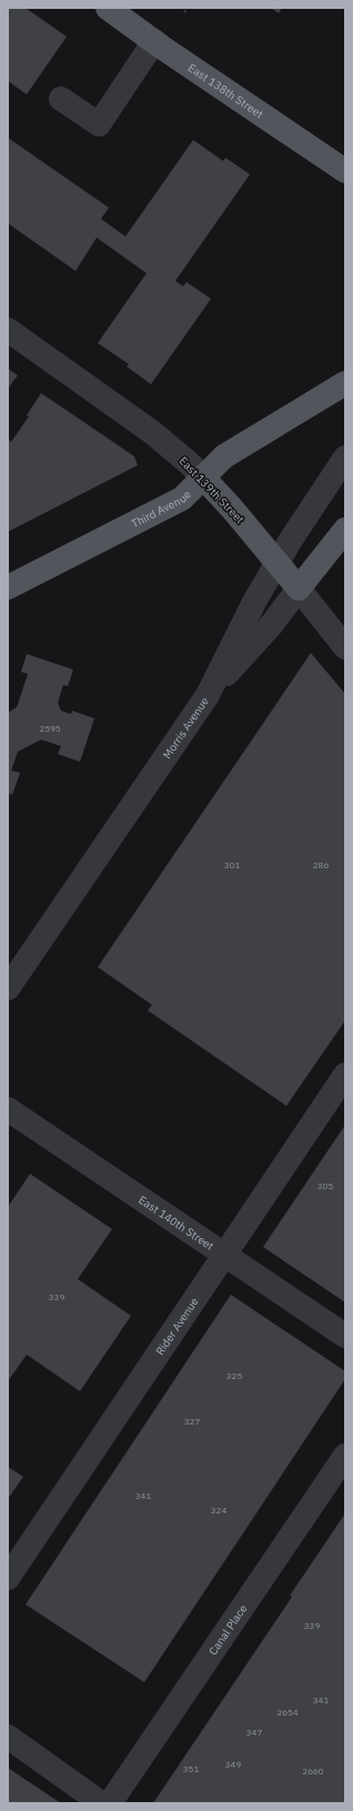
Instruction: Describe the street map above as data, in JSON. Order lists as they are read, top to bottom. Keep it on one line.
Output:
{"streets":{"main road":["East 138th Street","East 139th Street","Third Avenue"],"street":["Morris Avenue","East 140th Street","Rider Avenue","Canal Place"]},"crossings":[["East 139th Street","Third Avenue"],["East 139th Street","Morris Avenue"],["East 140th Street","Rider Avenue"]],"house_numbers":["2595","301","286","305","339","325","327","341","324","339","341","2654","347","349","351","2660"]}
